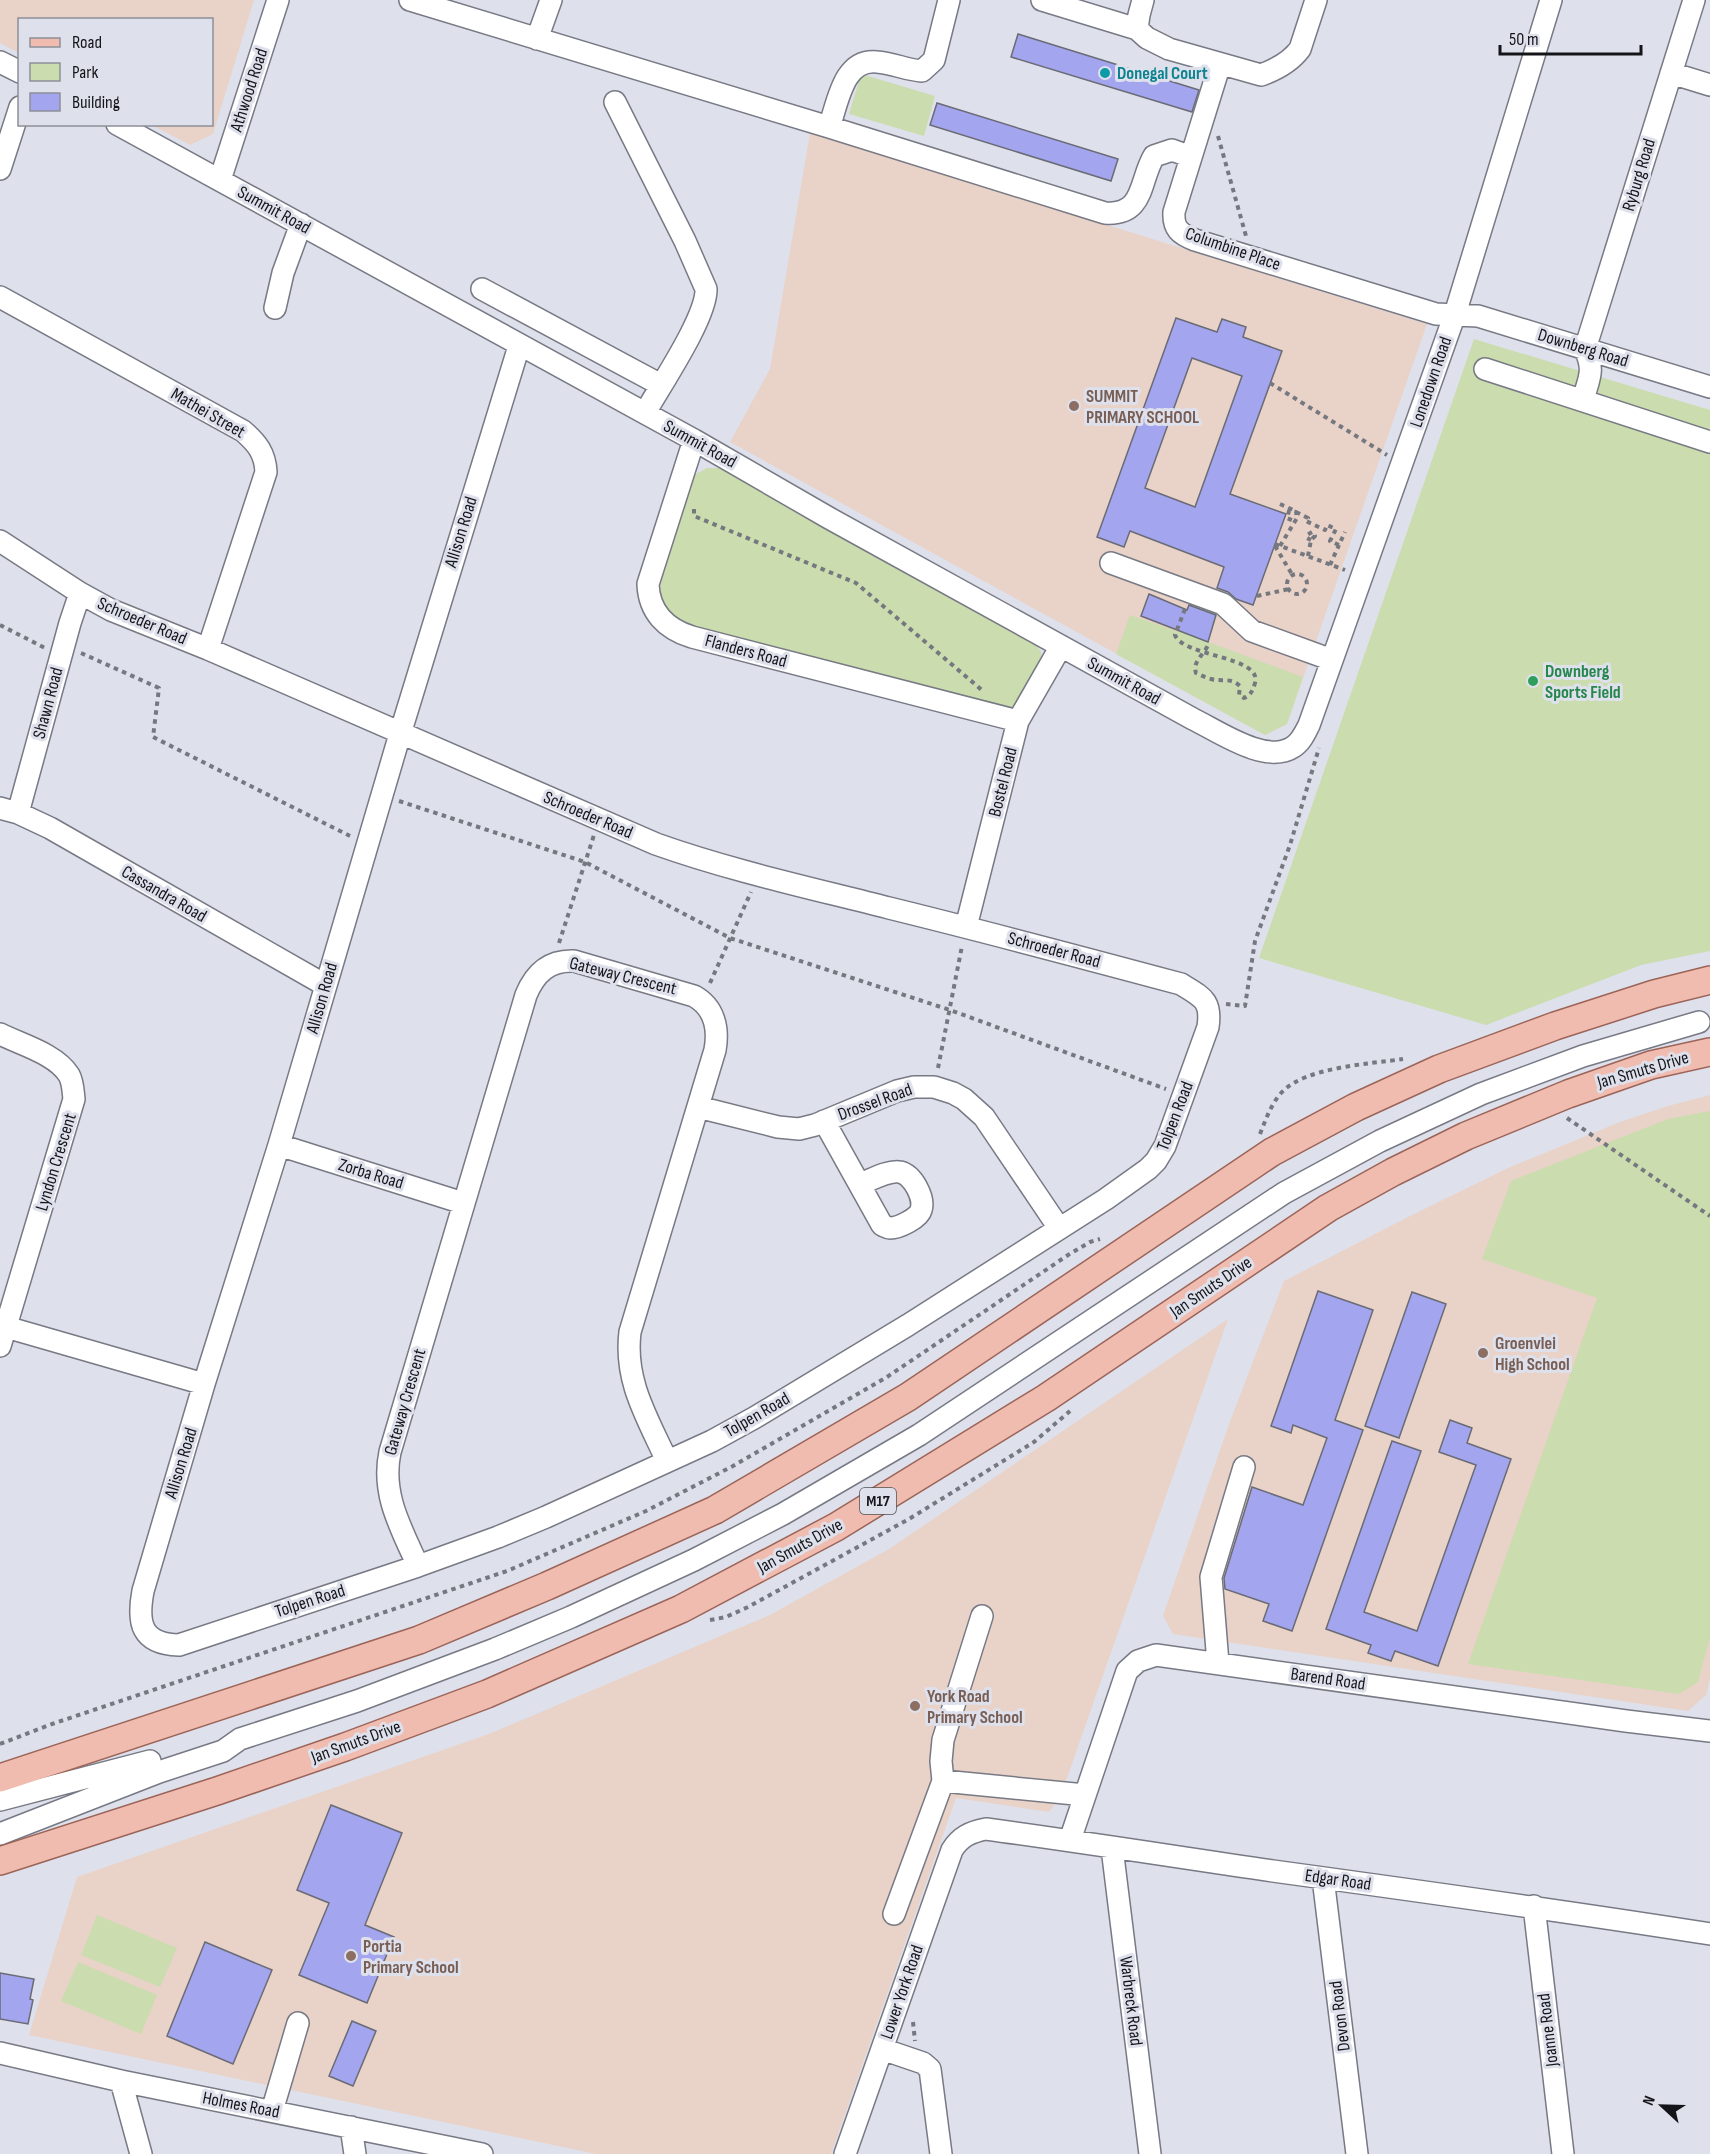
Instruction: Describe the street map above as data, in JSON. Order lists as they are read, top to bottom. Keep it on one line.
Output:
{"streets":{"main road":["Jan Smuts Drive","M17"],"street":["Athwood Road","Ryburg Road","Summit Road","Columbine Place","Downberg Road","Lonedown Road","Mathei Street","Allison Road","Schroeder Road","Flanders Road","Shawn Road","Bostel Road","Cassandra Road","Gateway Crescent","Drossel Road","Tolpen Road","Lyndon Crescent","Zorba Road","Barend Road","Edgar Road","Lower York Road","Warbreck Road","Devon Road","Joanne Road","Holmes Road"]},"crossings":[["Athwood Road","Summit Road"],["Ryburg Road","Downberg Road"],["Summit Road","Lonedown Road"],["Summit Road","Allison Road"],["Summit Road","Flanders Road"],["Summit Road","Bostel Road"],["Columbine Place","Downberg Road"],["Columbine Place","Lonedown Road"],["Downberg Road","Lonedown Road"],["Mathei Street","Schroeder Road"],["Allison Road","Schroeder Road"],["Allison Road","Cassandra Road"],["Allison Road","Tolpen Road"],["Allison Road","Lyndon Crescent"],["Allison Road","Zorba Road"],["Schroeder Road","Shawn Road"],["Schroeder Road","Bostel Road"],["Schroeder Road","Tolpen Road"],["Flanders Road","Bostel Road"],["Shawn Road","Cassandra Road"],["Gateway Crescent","Tolpen Road"],["Gateway Crescent","Zorba Road"],["Drossel Road","Tolpen Road"],["Barend Road","Edgar Road"],["Edgar Road","Lower York Road"],["Edgar Road","Warbreck Road"],["Edgar Road","Devon Road"],["Edgar Road","Joanne Road"]],"places":["Donegal Court","SUMMIT PRIMARY SCHOOL","Downberg Sports Field","Groenvlei High School","York Road Primary School","Portia Primary School"],"legend":["Road","Park","Building"],"scale_bar":"50 m","north":"left"}
